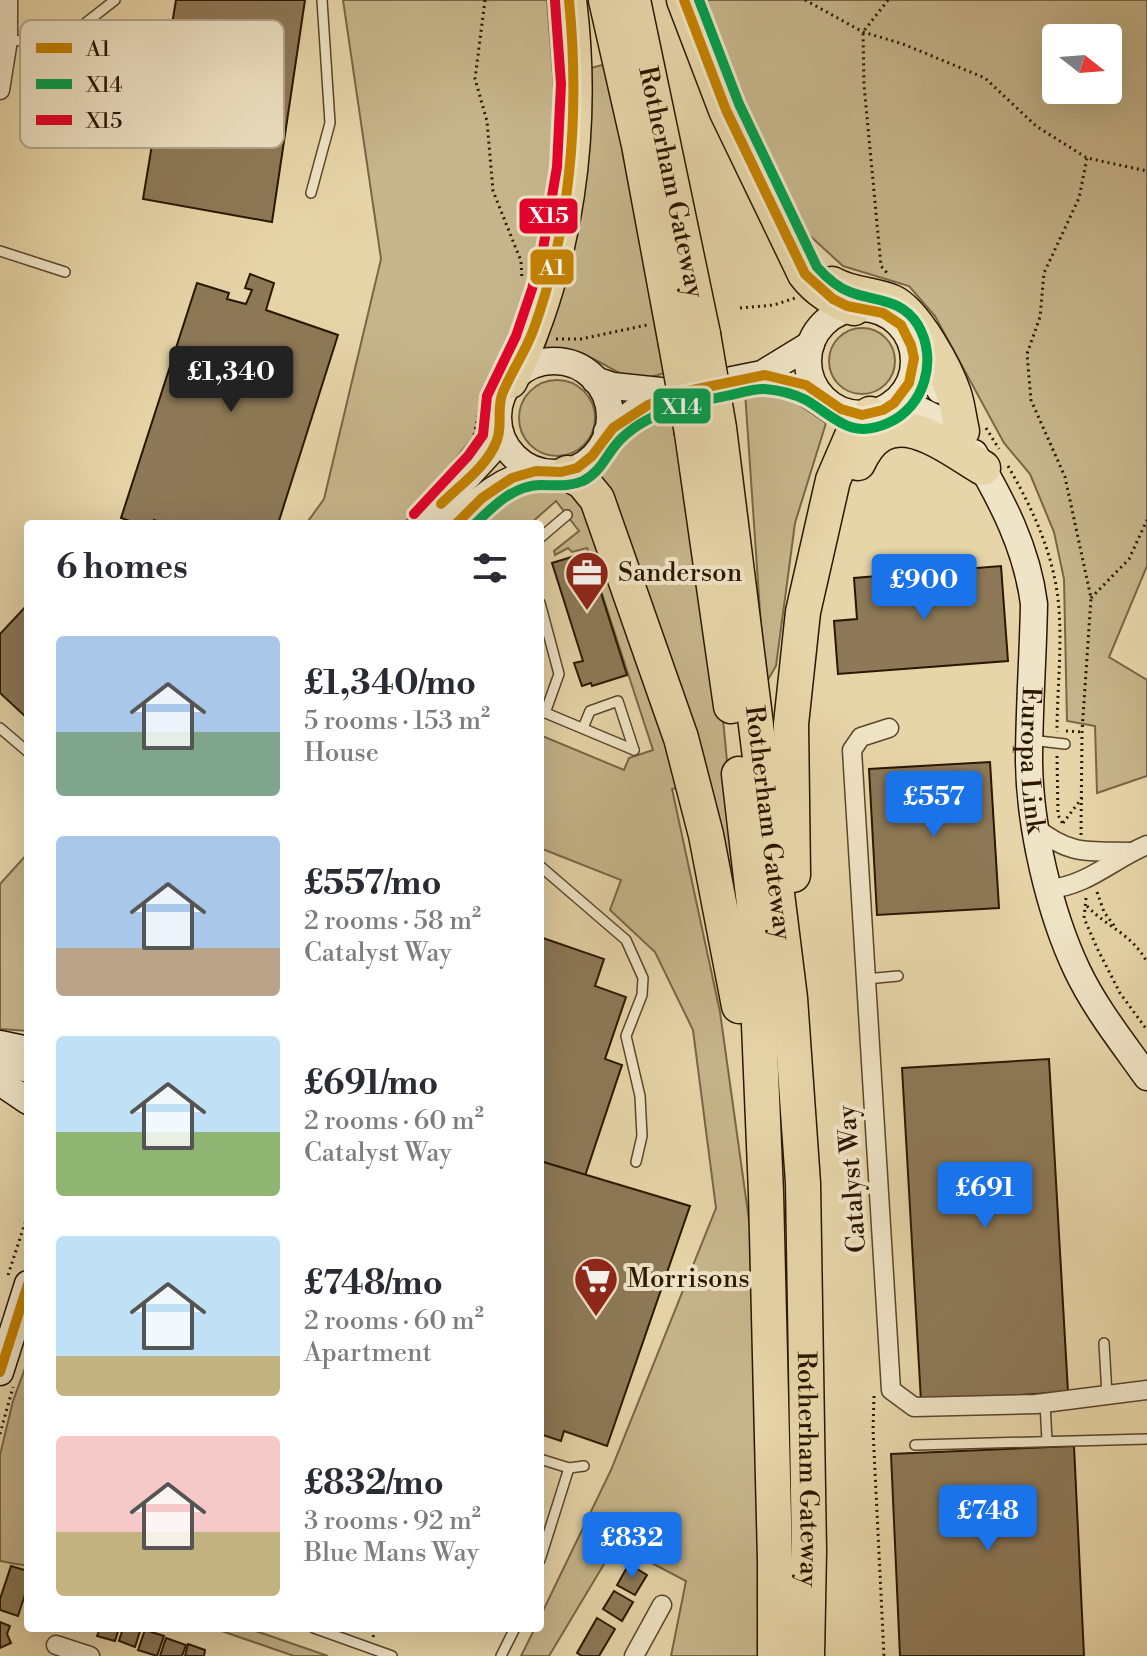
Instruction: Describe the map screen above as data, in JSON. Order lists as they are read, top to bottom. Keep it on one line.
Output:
{"streets":{"highway":["Rotherham Gateway"],"main road":["Europa Link"],"street":["Catalyst Way"]},"places":{"office":["Sanderson"],"supermarket":["Morrisons"]},"lines":["transit line A1","transit line X14","transit line X15"],"legend":["A1","X14","X15"],"north":"right","page":{"price":["£1,340","£900","£557","£691","£748","£832"],"heading":"6 homes","list":[{"name":"£1,340/mo","note":"5 rooms · 153 m² · House"},{"name":"£557/mo","note":"2 rooms · 58 m² · Catalyst Way"},{"name":"£691/mo","note":"2 rooms · 60 m² · Catalyst Way"},{"name":"£748/mo","note":"2 rooms · 60 m² · Apartment"},{"name":"£832/mo","note":"3 rooms · 92 m² · Blue Mans Way"}]}}
